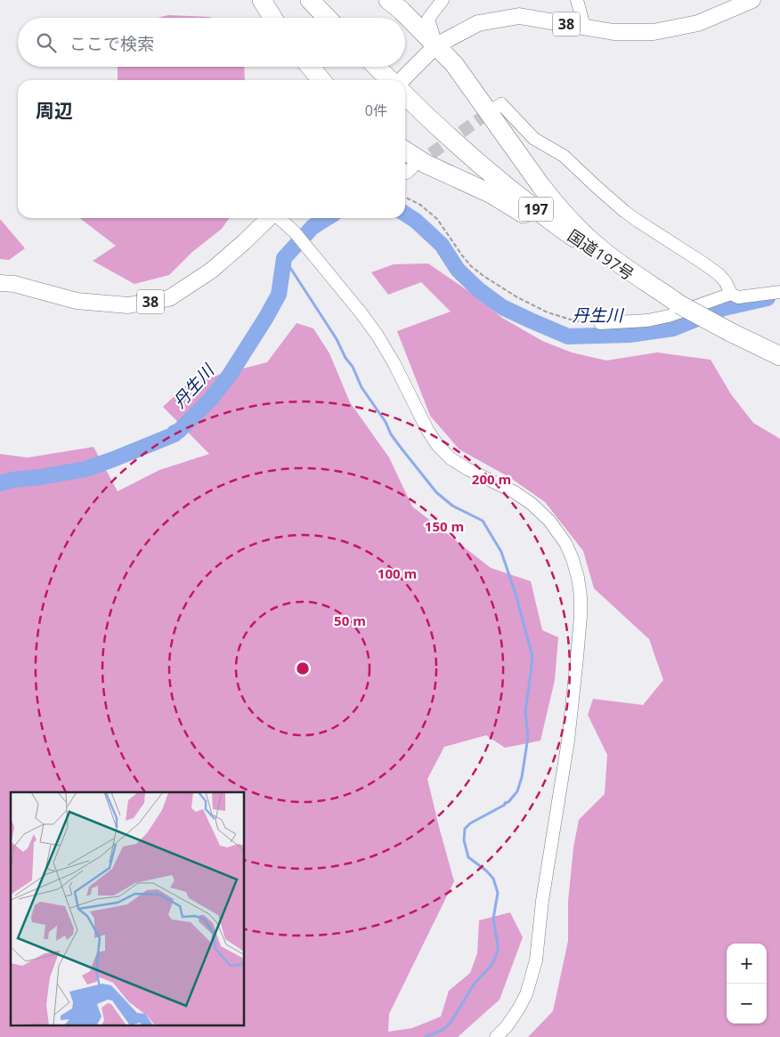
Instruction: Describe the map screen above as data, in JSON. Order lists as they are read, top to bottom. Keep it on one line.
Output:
{"streets":{"highway":["197","国道197号"],"main road":["38"]},"water":["丹生川"],"page":{"search":"ここで検索","heading":["周辺","0件"],"map_buttons":["+","−"]},"rings":["200 m","150 m","100 m","50 m"]}
